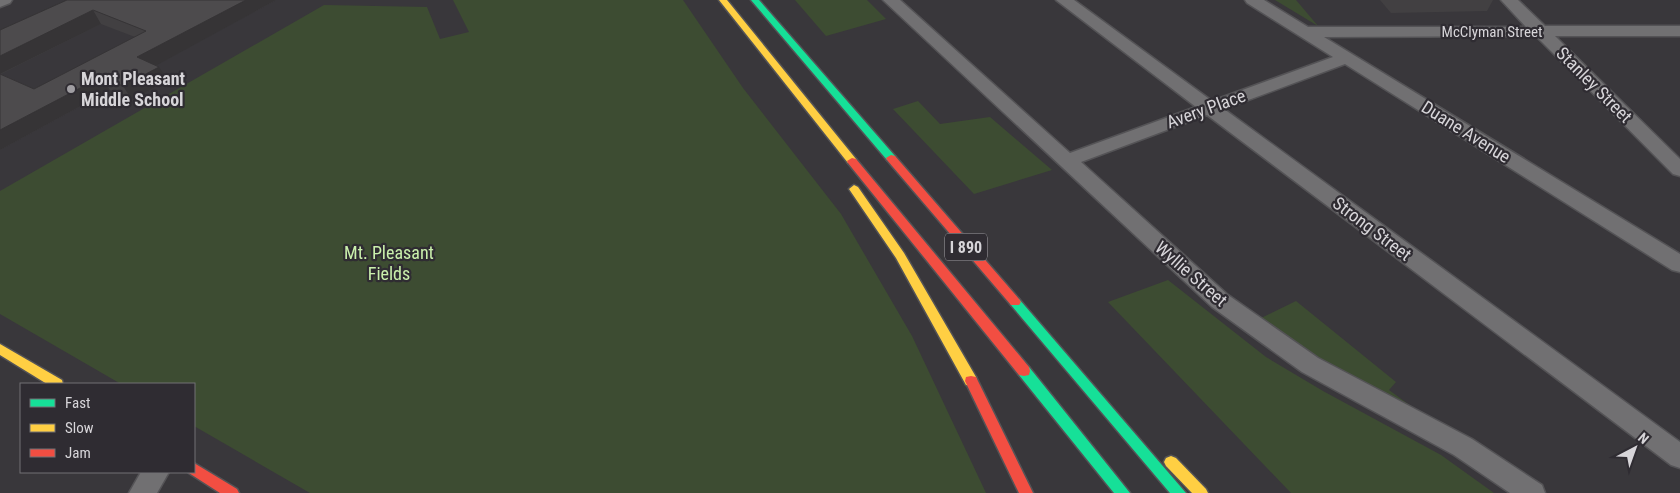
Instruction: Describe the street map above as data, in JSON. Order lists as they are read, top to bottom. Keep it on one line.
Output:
{"streets":{"main road":["I 890"],"street":["McClyman Street","Stanley Street","Avery Place","Duane Avenue","Strong Street","Wyllie Street"]},"crossings":[["McClyman Street","Stanley Street"],["McClyman Street","Duane Avenue"],["Avery Place","Duane Avenue"],["Avery Place","Strong Street"],["Avery Place","Wyllie Street"]],"parks":["Mt. Pleasant Fields"],"places":["Mont Pleasant Middle School"],"legend":["Fast","Slow","Jam"],"north":"top right"}
